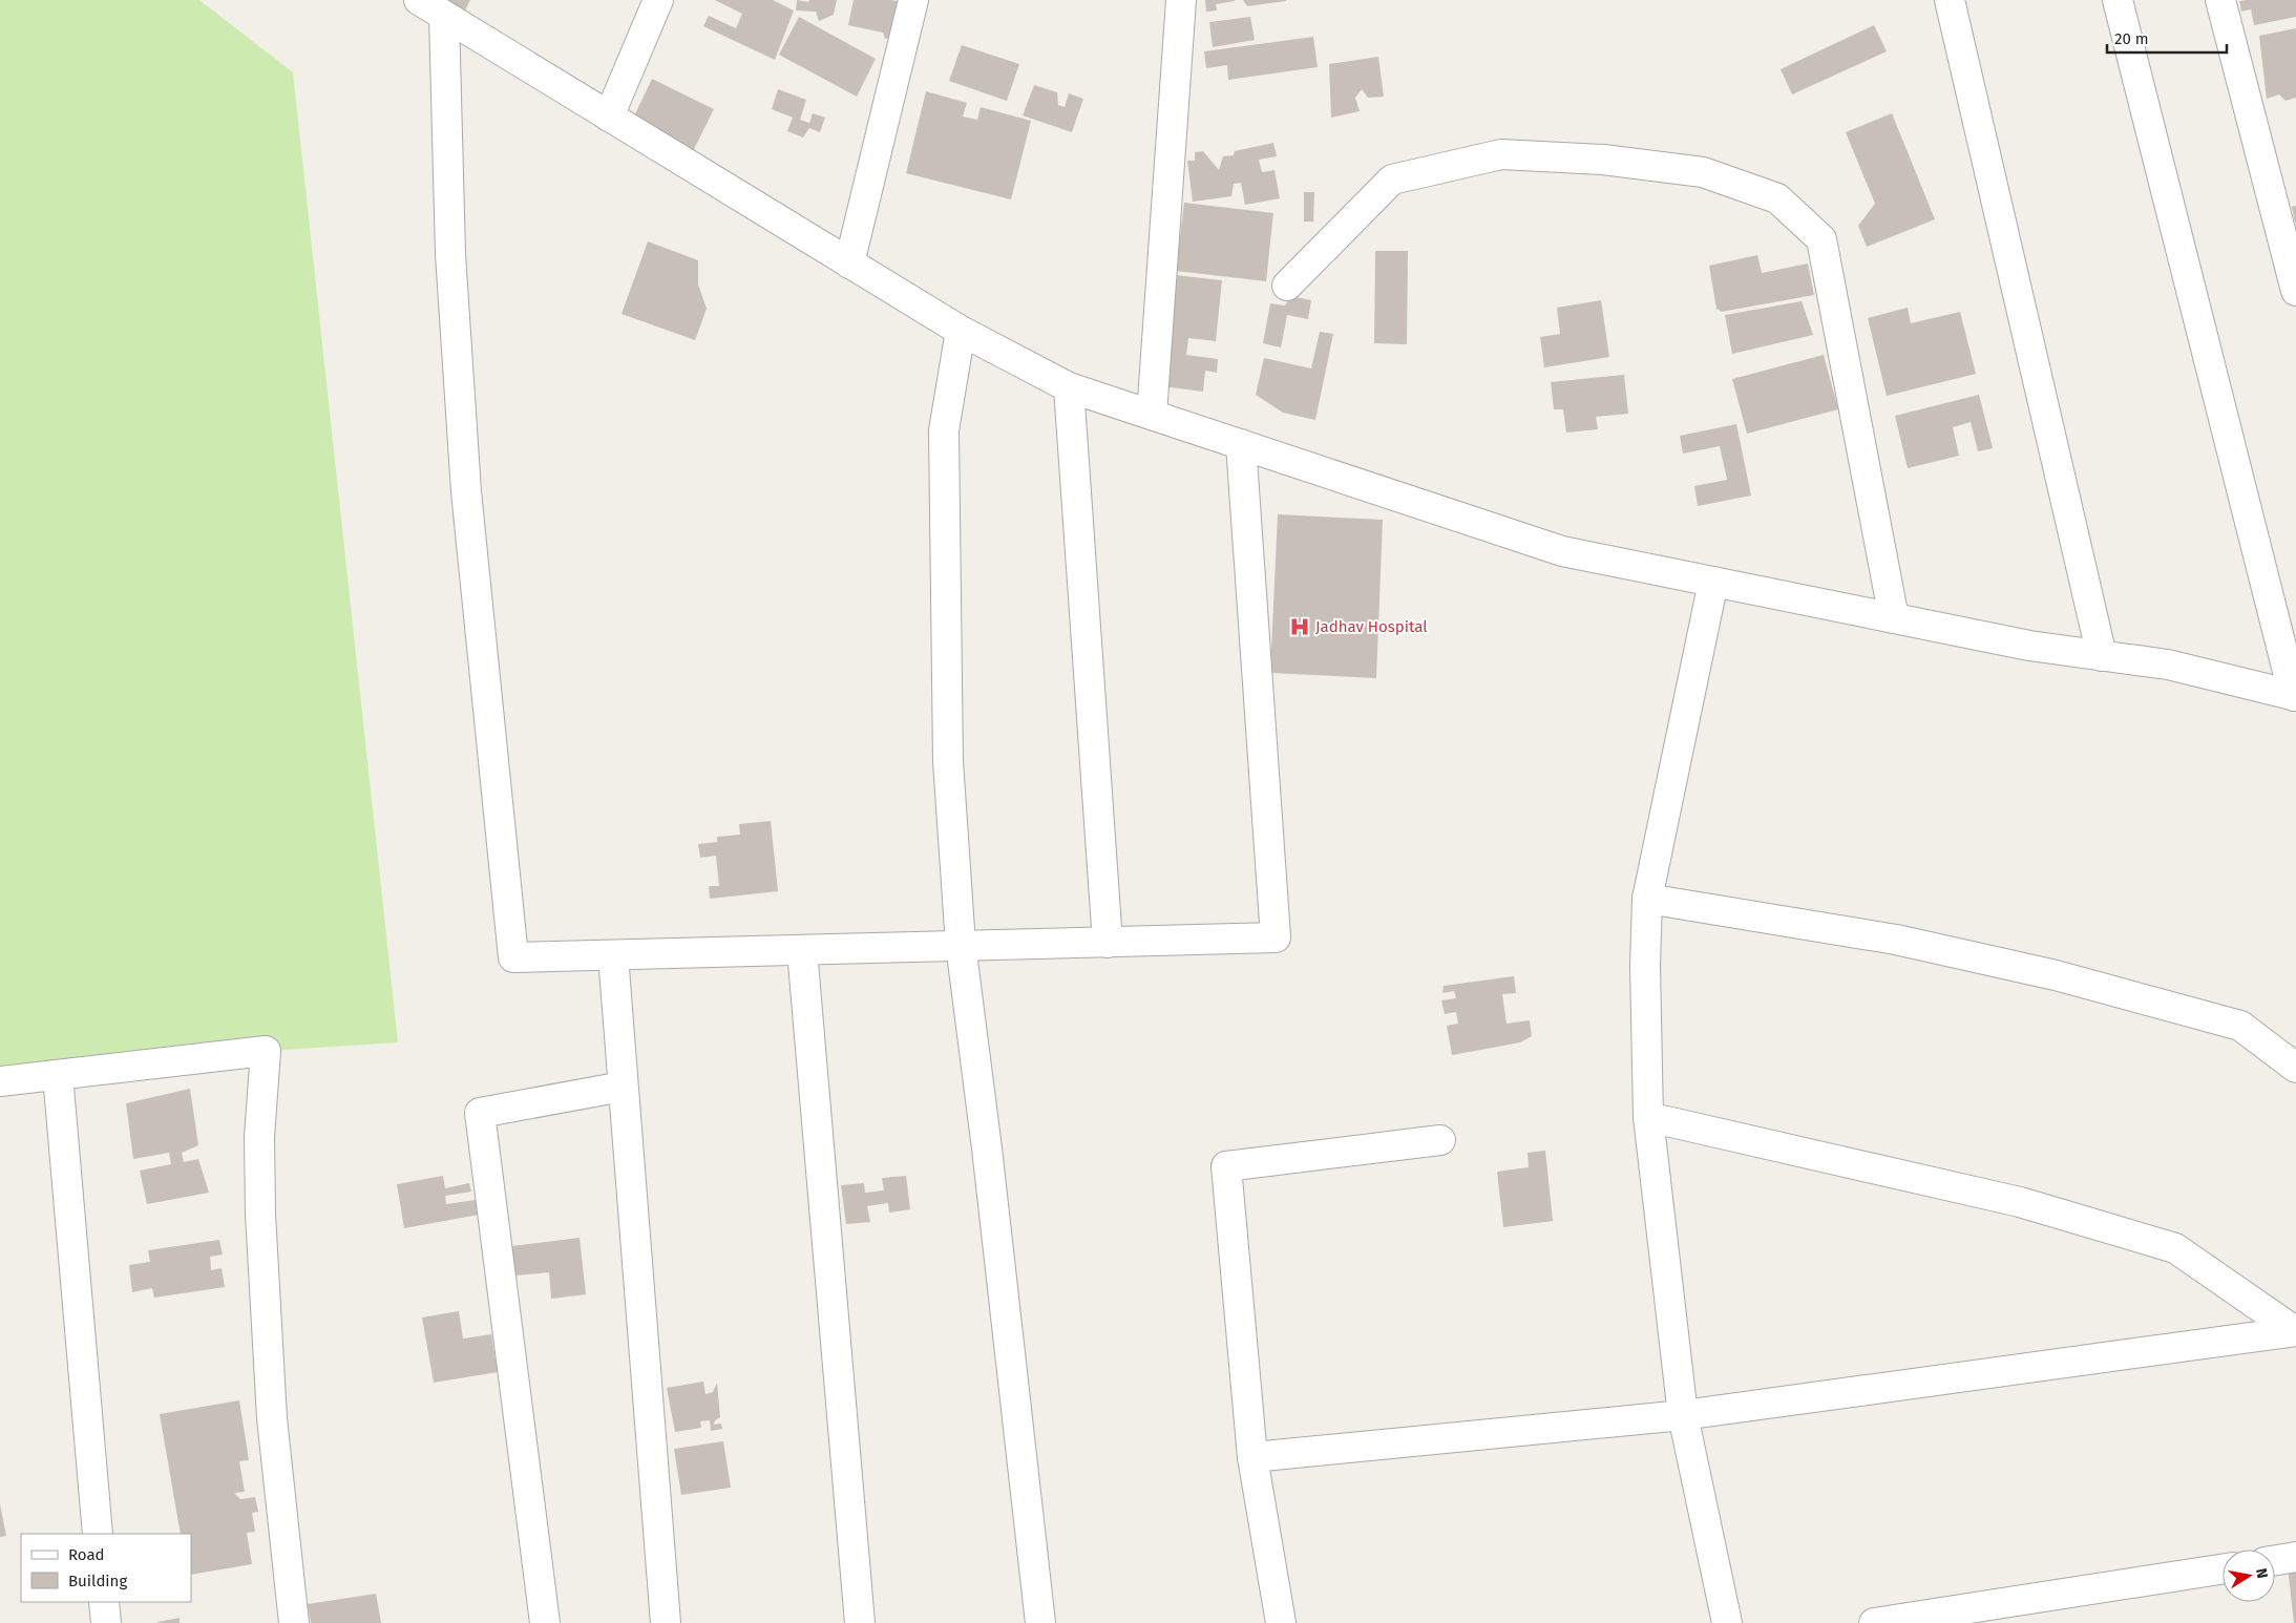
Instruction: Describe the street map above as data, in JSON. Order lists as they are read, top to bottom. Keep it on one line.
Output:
{"places":{"hospital":["Jadhav Hospital"]},"legend":["Road","Building"],"scale_bar":"20 m","north":"right"}
